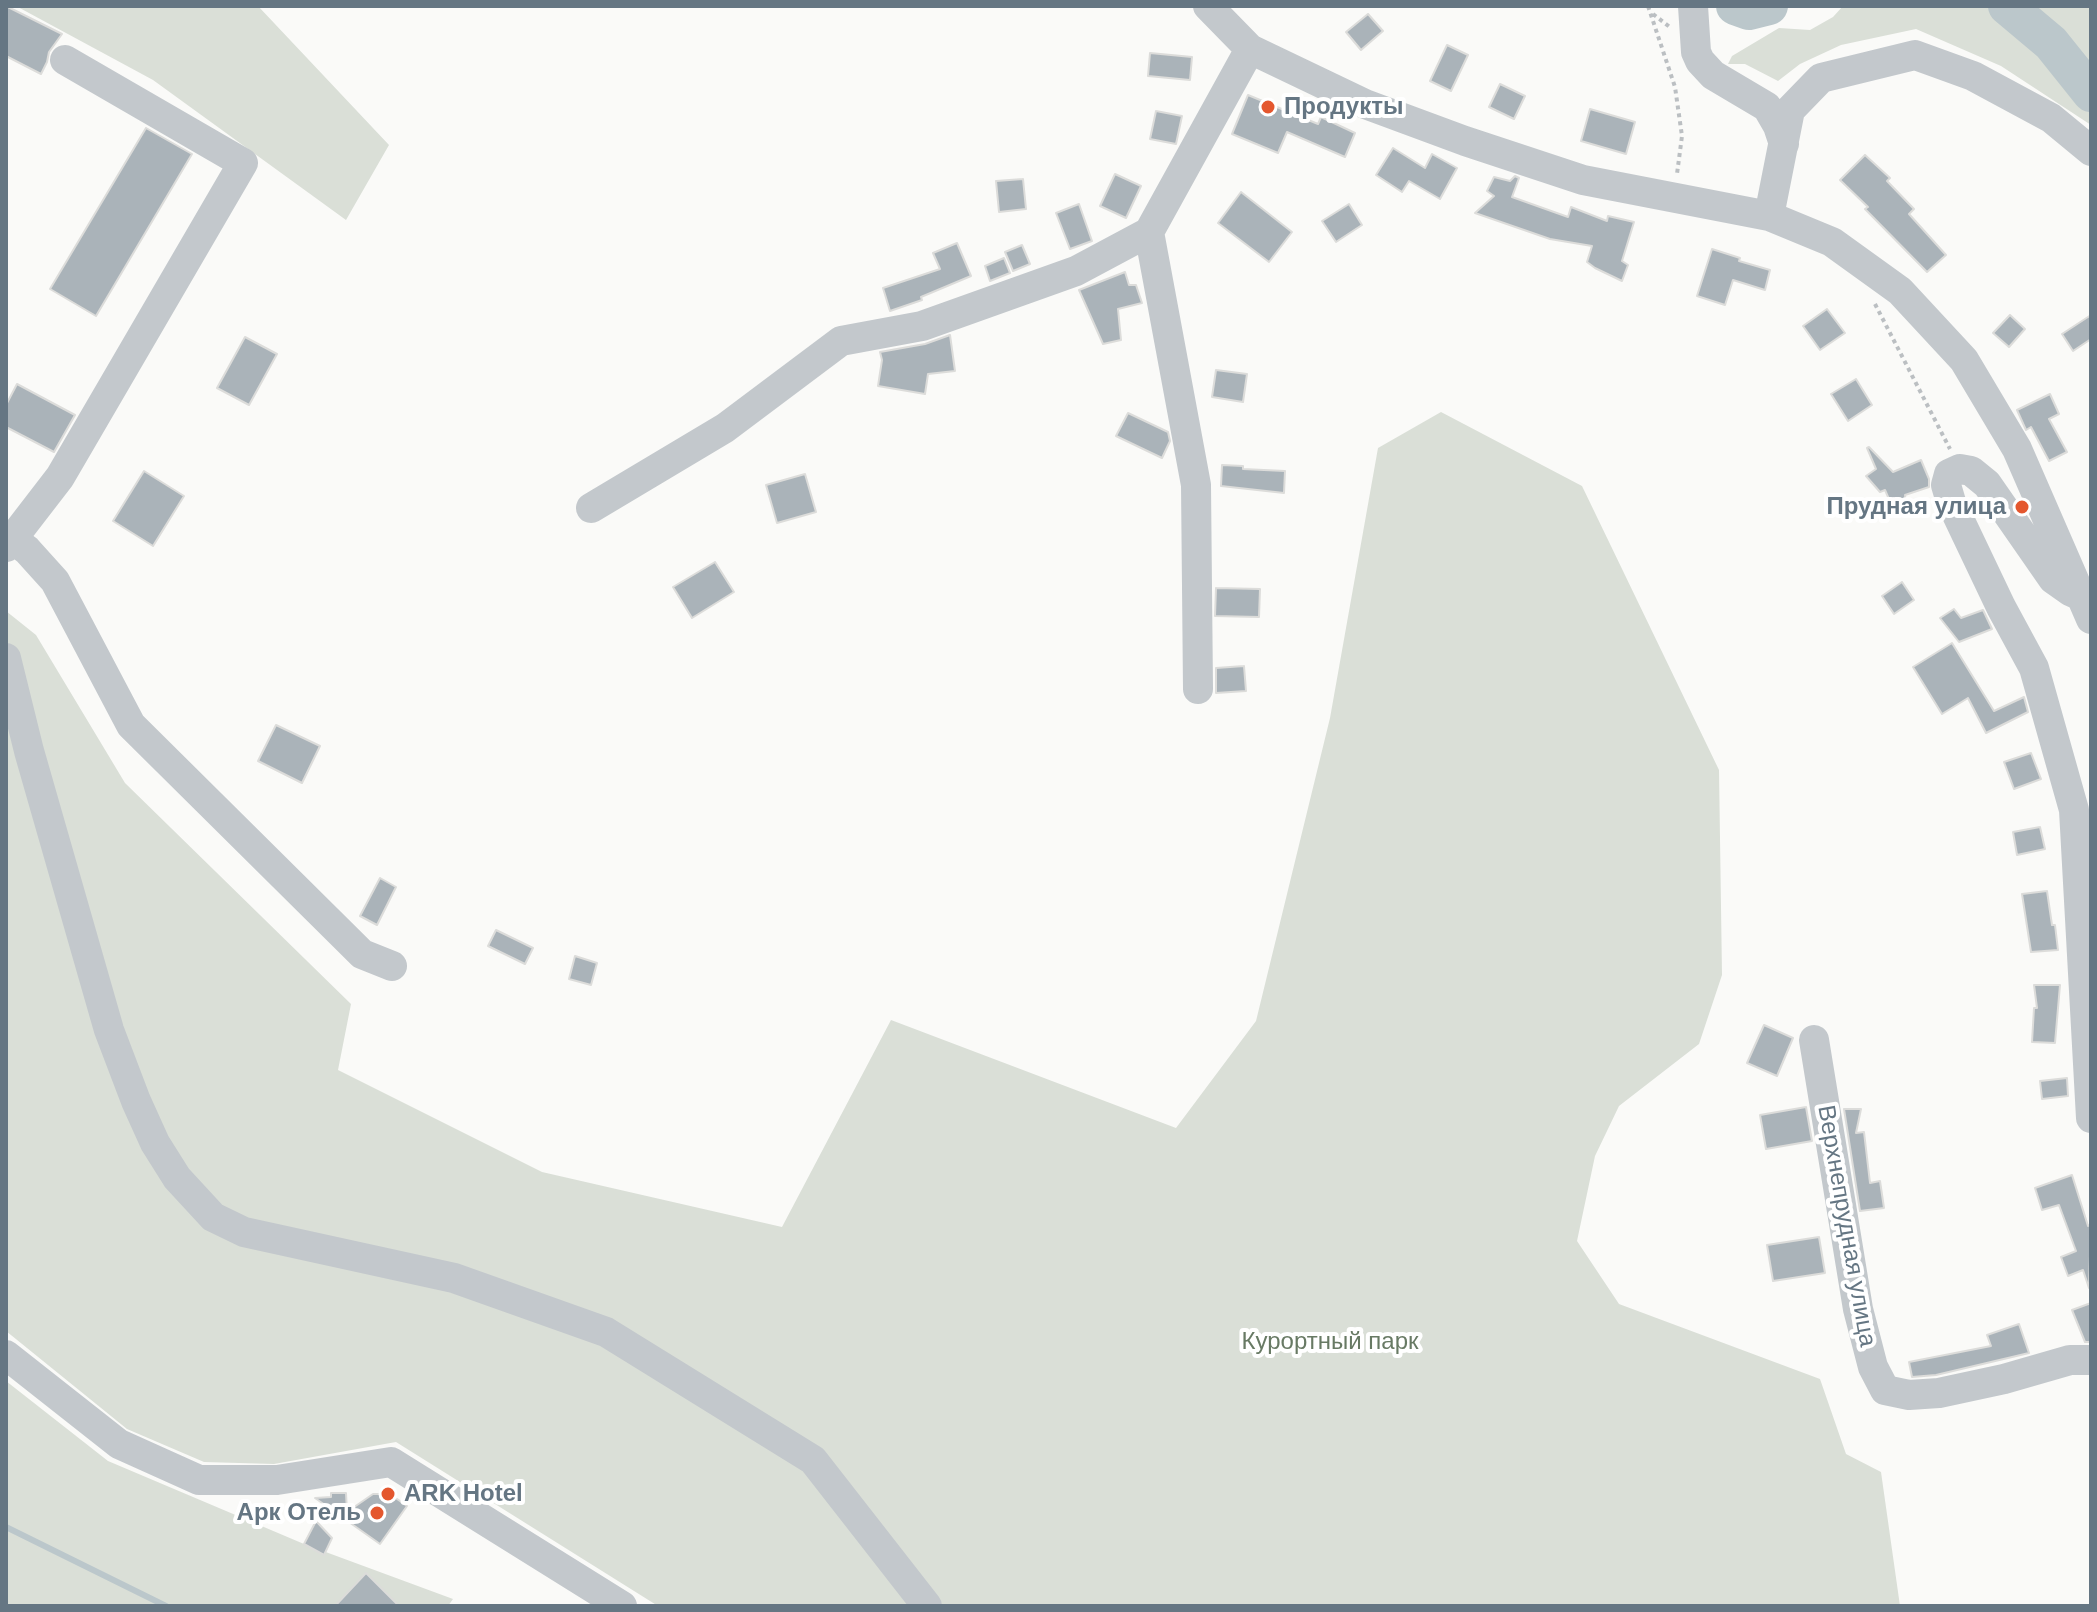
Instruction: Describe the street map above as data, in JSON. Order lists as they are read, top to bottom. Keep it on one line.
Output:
{"streets":{"street":["Верхнепрудная улица"]},"parks":["Курортный парк"],"places":["Продукты","Прудная улица","ARK Hotel","Арк Отель"]}
